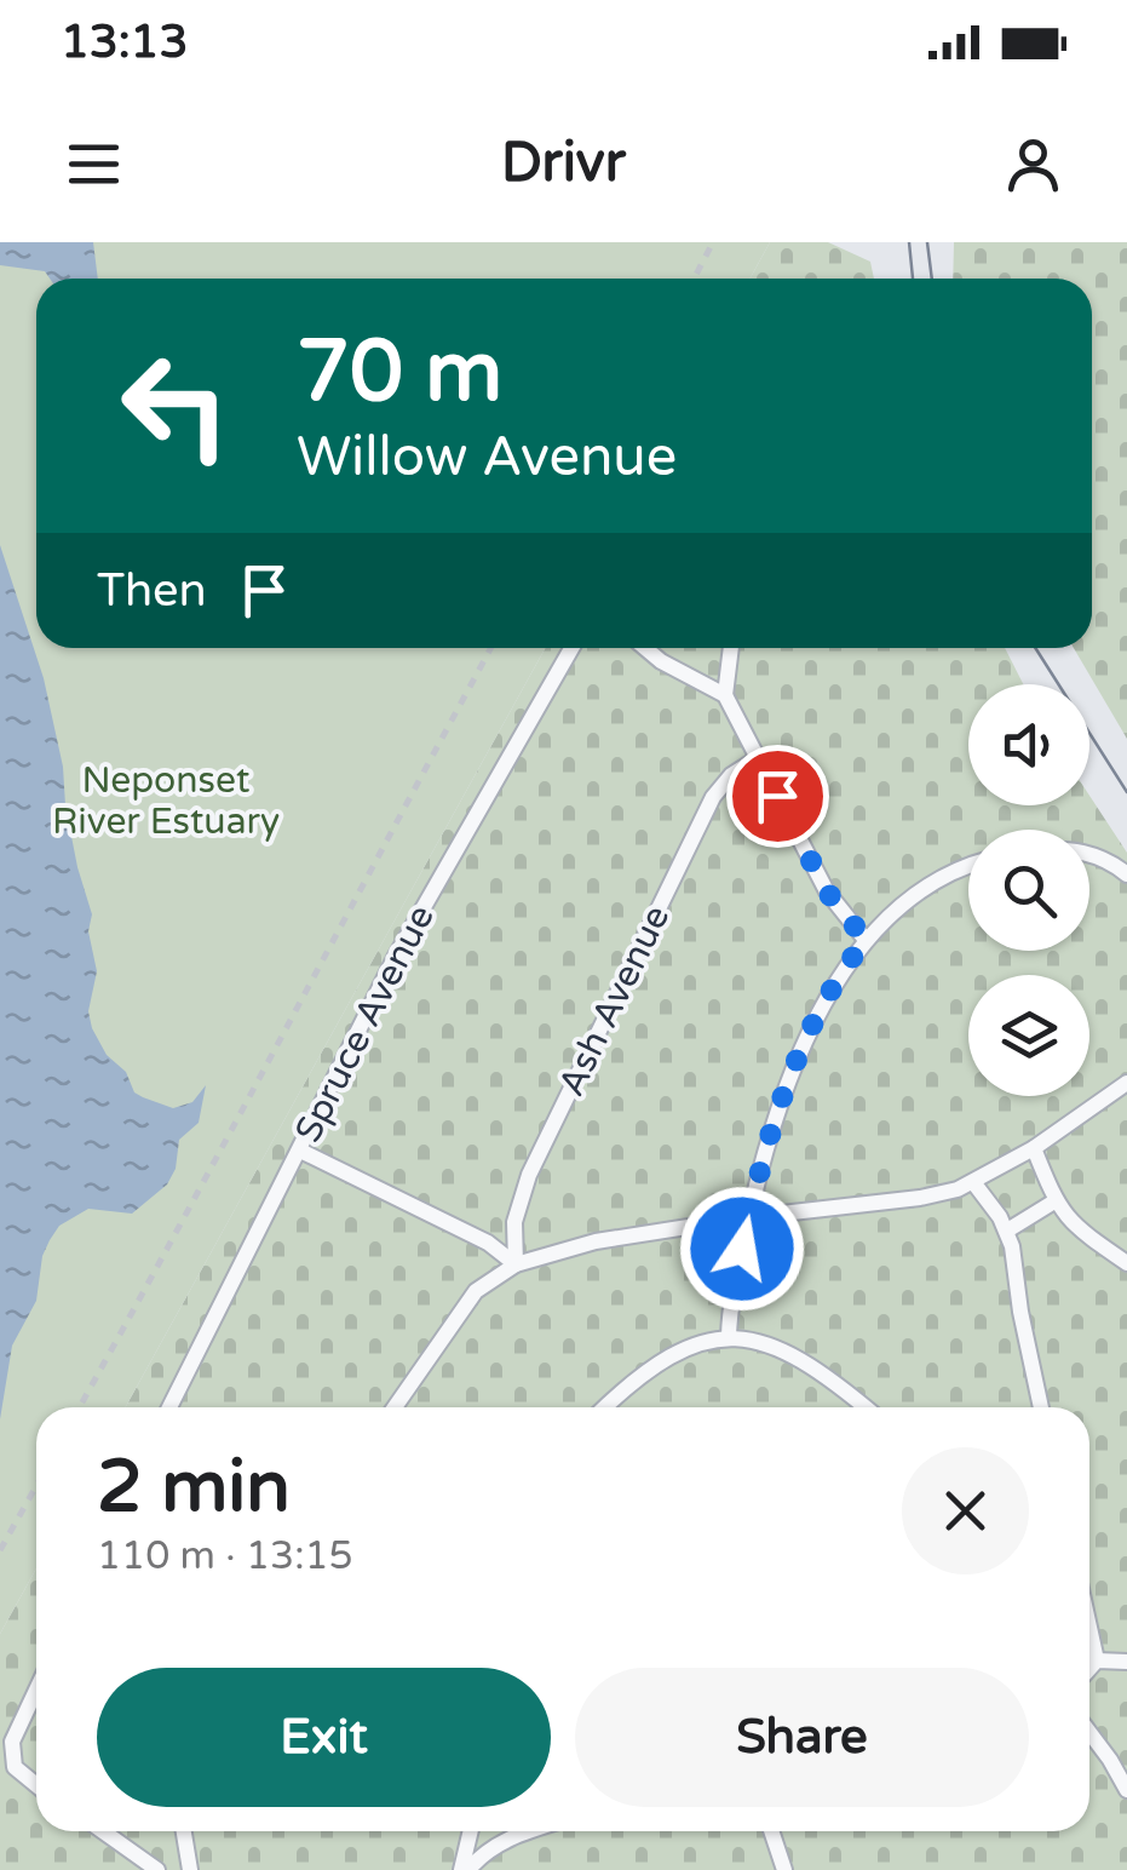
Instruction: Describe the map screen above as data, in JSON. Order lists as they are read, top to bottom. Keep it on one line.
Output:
{"streets":{"lane":["Ash Avenue","Spruce Avenue"]},"parks":["Neponset River Estuary"],"page":{"status":"13:13","header":"Drivr","turn":["70 m","Willow Avenue"],"then":"Then","heading":["2 min","110 m · 13:15"],"buttons":["Exit","Share"]}}
